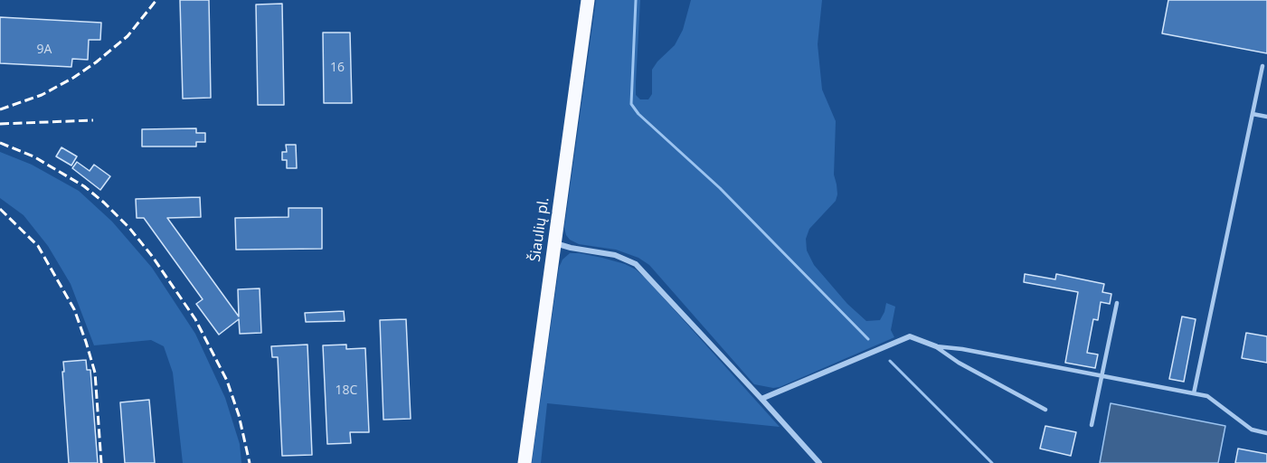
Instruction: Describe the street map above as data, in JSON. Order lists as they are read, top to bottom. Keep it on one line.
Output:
{"streets":{"highway":["Šiaulių pl."]},"house_numbers":["9A","16","18C"]}
